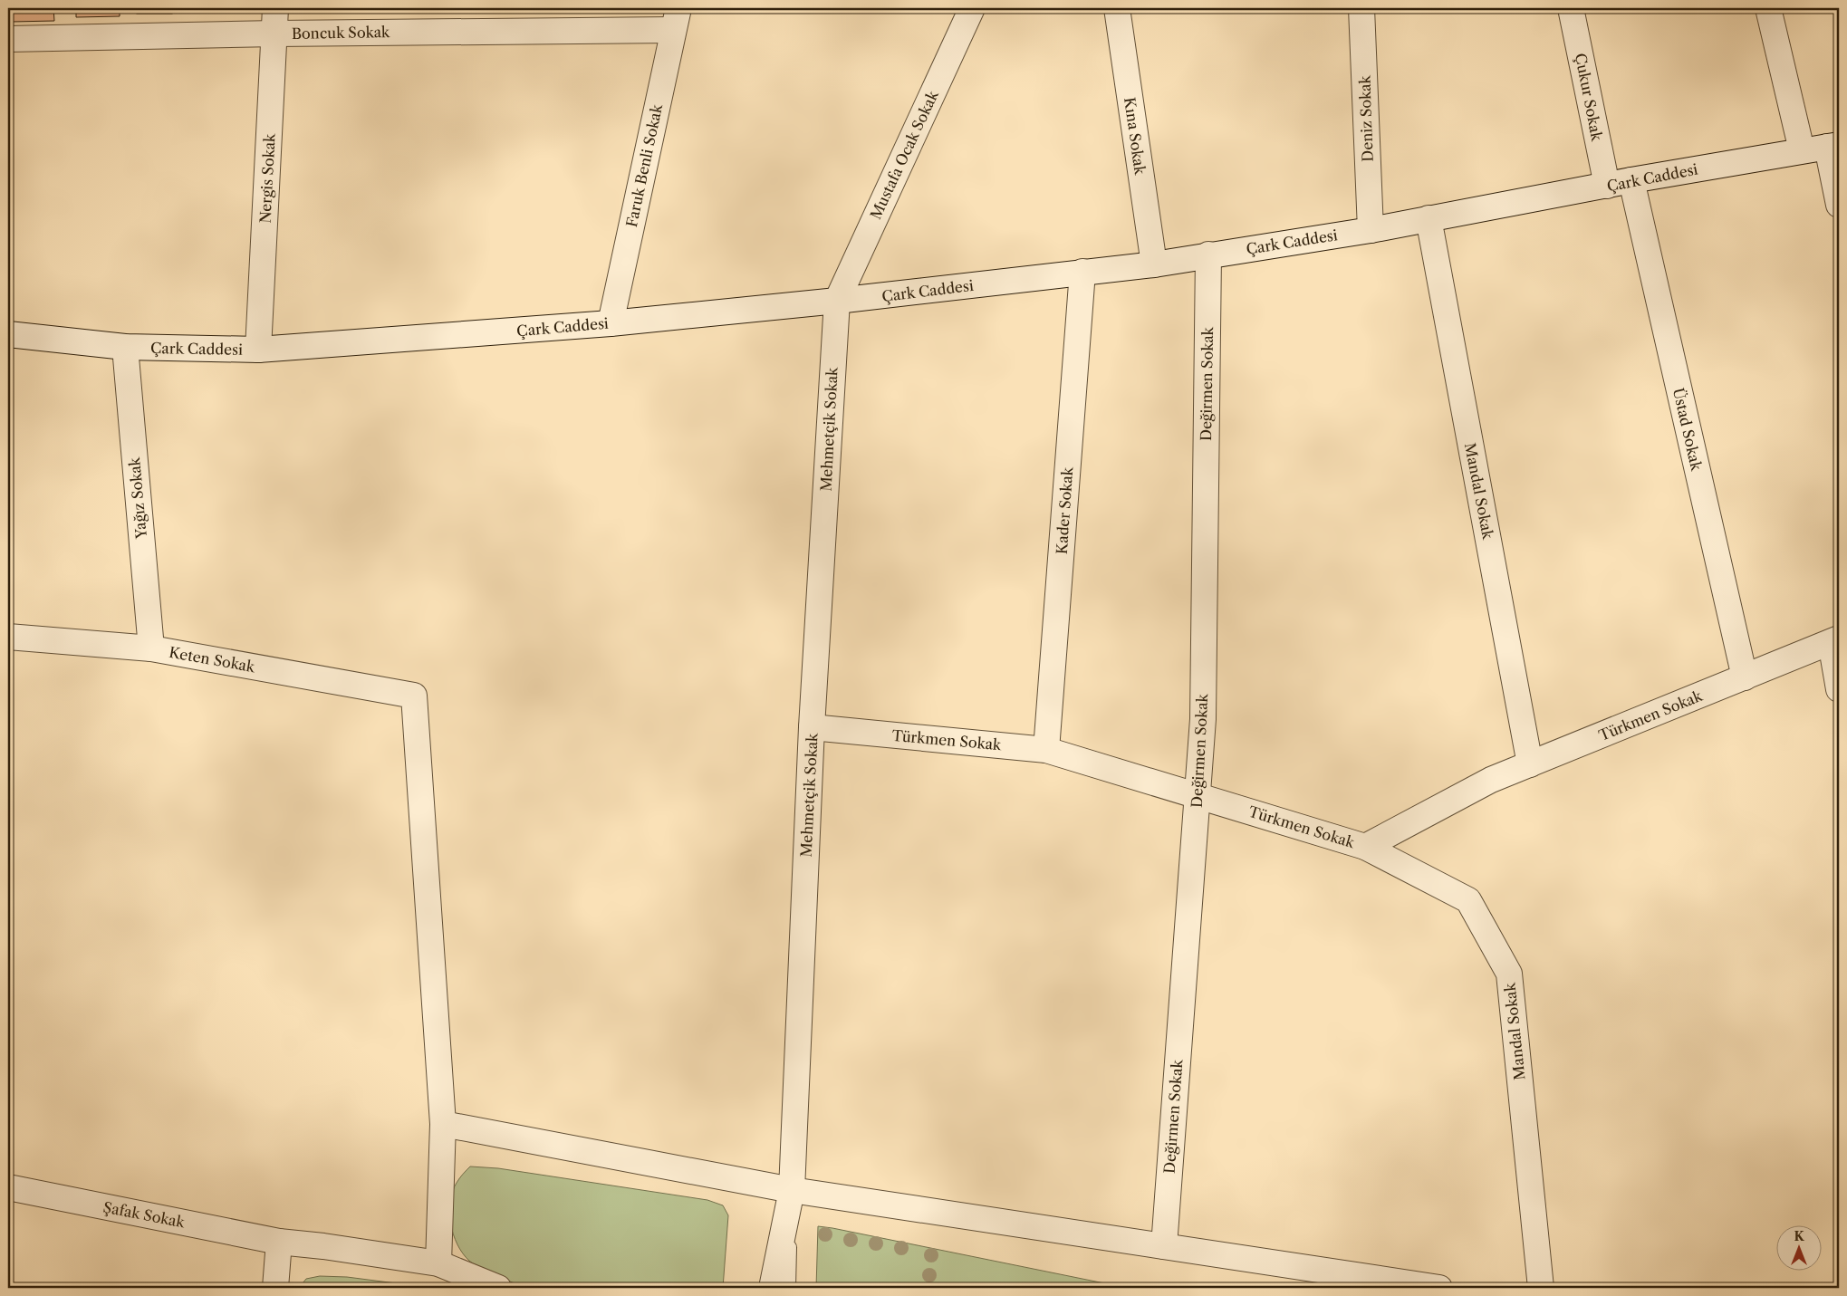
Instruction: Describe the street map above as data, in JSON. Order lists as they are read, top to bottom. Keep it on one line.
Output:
{"streets":{"street":["Boncuk Sokak","Çukur Sokak","Deniz Sokak","Kına Sokak","Mustafa Ocak Sokak","Faruk Benli Sokak","Çark Caddesi","Nergis Sokak","Değirmen Sokak","Mehmetçik Sokak","Üstad Sokak","Mandal Sokak","Yağız Sokak","Kader Sokak","Keten Sokak","Türkmen Sokak","Şafak Sokak"]},"crossings":[["Boncuk Sokak","Faruk Benli Sokak"],["Boncuk Sokak","Nergis Sokak"],["Çukur Sokak","Çark Caddesi"],["Deniz Sokak","Çark Caddesi"],["Kına Sokak","Çark Caddesi"],["Mustafa Ocak Sokak","Çark Caddesi"],["Mustafa Ocak Sokak","Mehmetçik Sokak"],["Faruk Benli Sokak","Çark Caddesi"],["Çark Caddesi","Nergis Sokak"],["Çark Caddesi","Değirmen Sokak"],["Çark Caddesi","Mehmetçik Sokak"],["Çark Caddesi","Üstad Sokak"],["Çark Caddesi","Mandal Sokak"],["Çark Caddesi","Yağız Sokak"],["Çark Caddesi","Kader Sokak"],["Değirmen Sokak","Türkmen Sokak"],["Mehmetçik Sokak","Türkmen Sokak"],["Üstad Sokak","Türkmen Sokak"],["Mandal Sokak","Türkmen Sokak"],["Yağız Sokak","Keten Sokak"],["Kader Sokak","Türkmen Sokak"]],"north":"top"}
